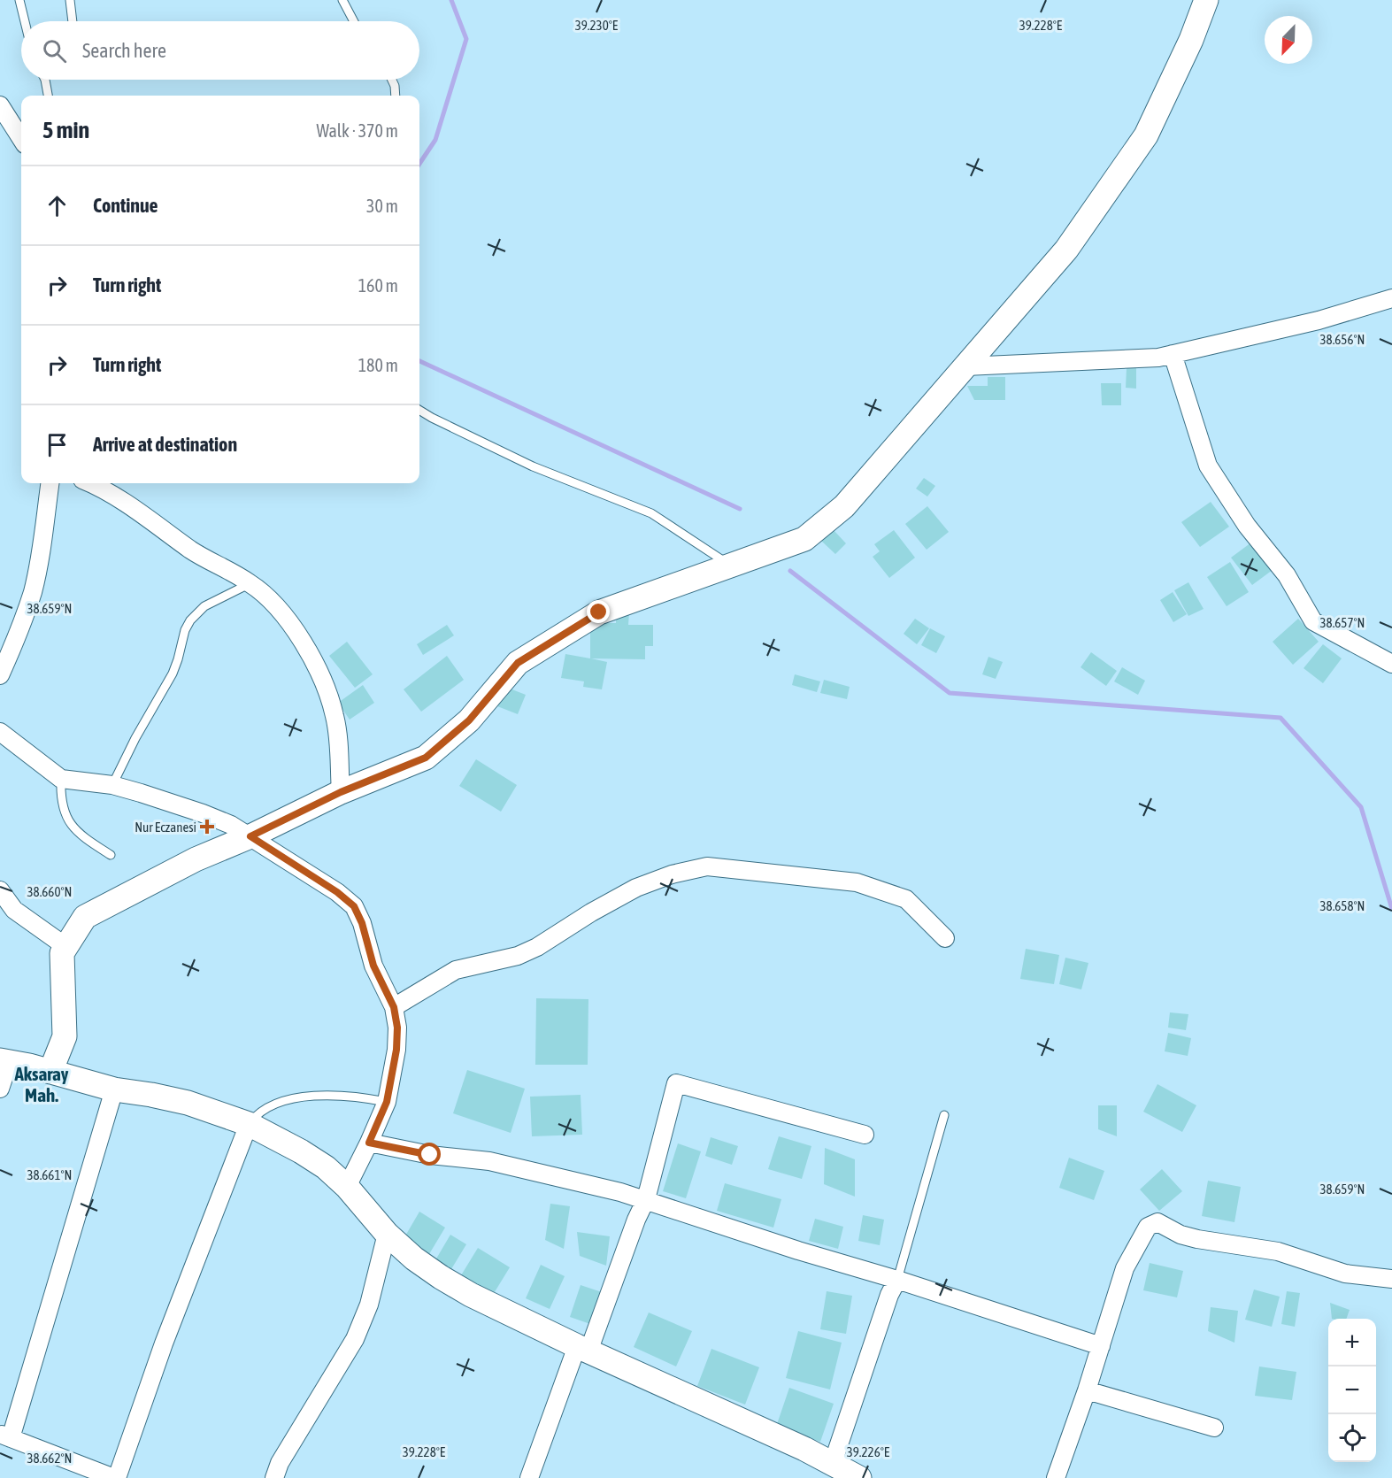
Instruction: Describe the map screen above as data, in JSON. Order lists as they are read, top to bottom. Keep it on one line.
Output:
{"districts":["Aksaray Mah."],"places":{"health":["Nur Eczanesi"]},"north":"bottom left","page":{"search":"Search here","heading":["5 min","Walk · 370 m"],"list":[["Continue","30 m"],["Turn right","160 m"],["Turn right","180 m"],"Arrive at destination"],"map_buttons":["+","−"]},"coordinates":["39.228°E","39.230°E","38.656°N","38.659°N","38.657°N","38.660°N","38.658°N","38.661°N","39.226°E","38.662°N"]}
